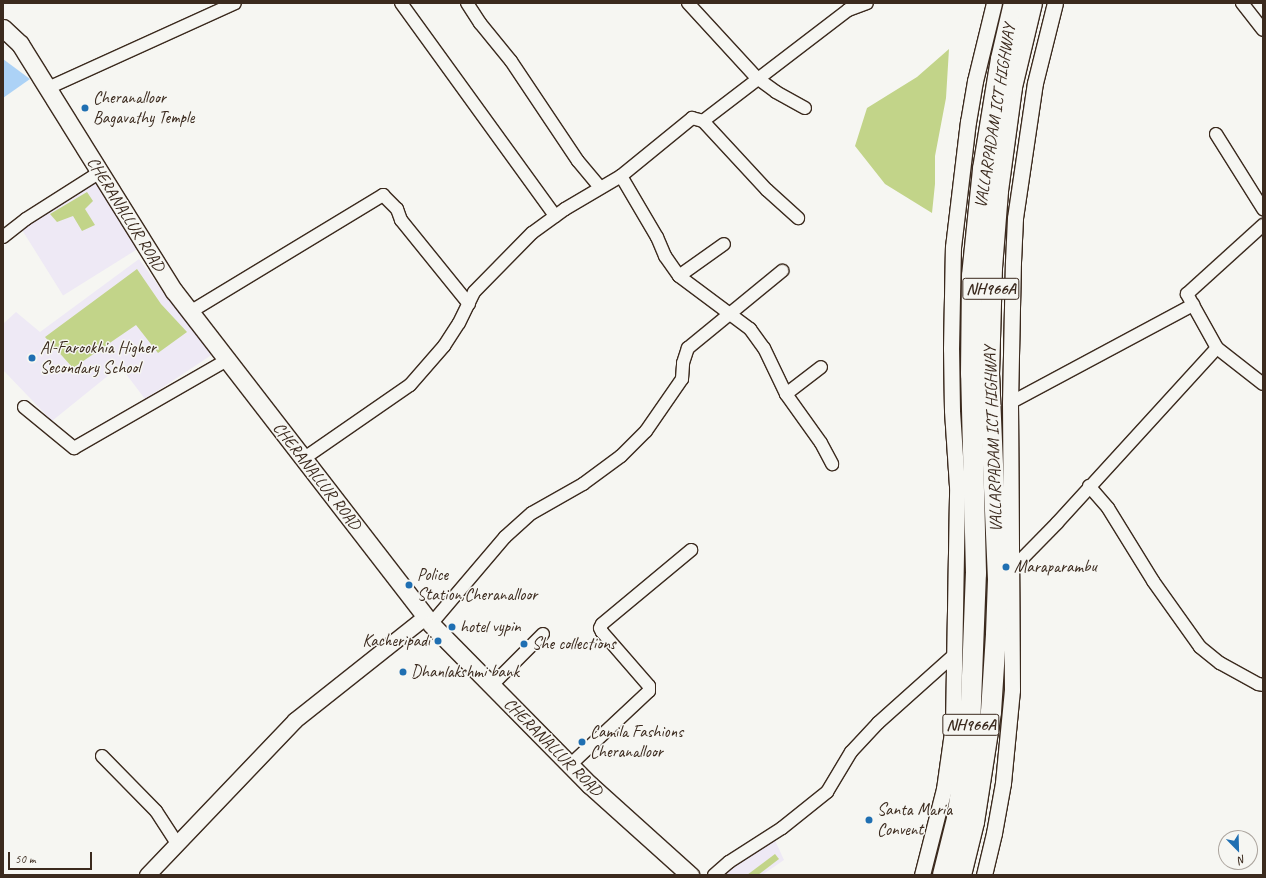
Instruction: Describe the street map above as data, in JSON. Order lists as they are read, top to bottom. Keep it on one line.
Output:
{"streets":{"highway":["VALLARPADAM ICT HIGHWAY","NH966A"],"main road":["CHERANALLUR ROAD"]},"places":["Cheranalloor Bagavathy Temple","Al-Farookhia Higher Secondary School","Maraparambu","Police Station,Cheranalloor","hotel vypin","Kacheripadi","She collections","Dhanlakshmi bank","Camila Fashions Cheranalloor","Santa Maria Convent"],"scale_bar":"50 m","north":"bottom right"}
